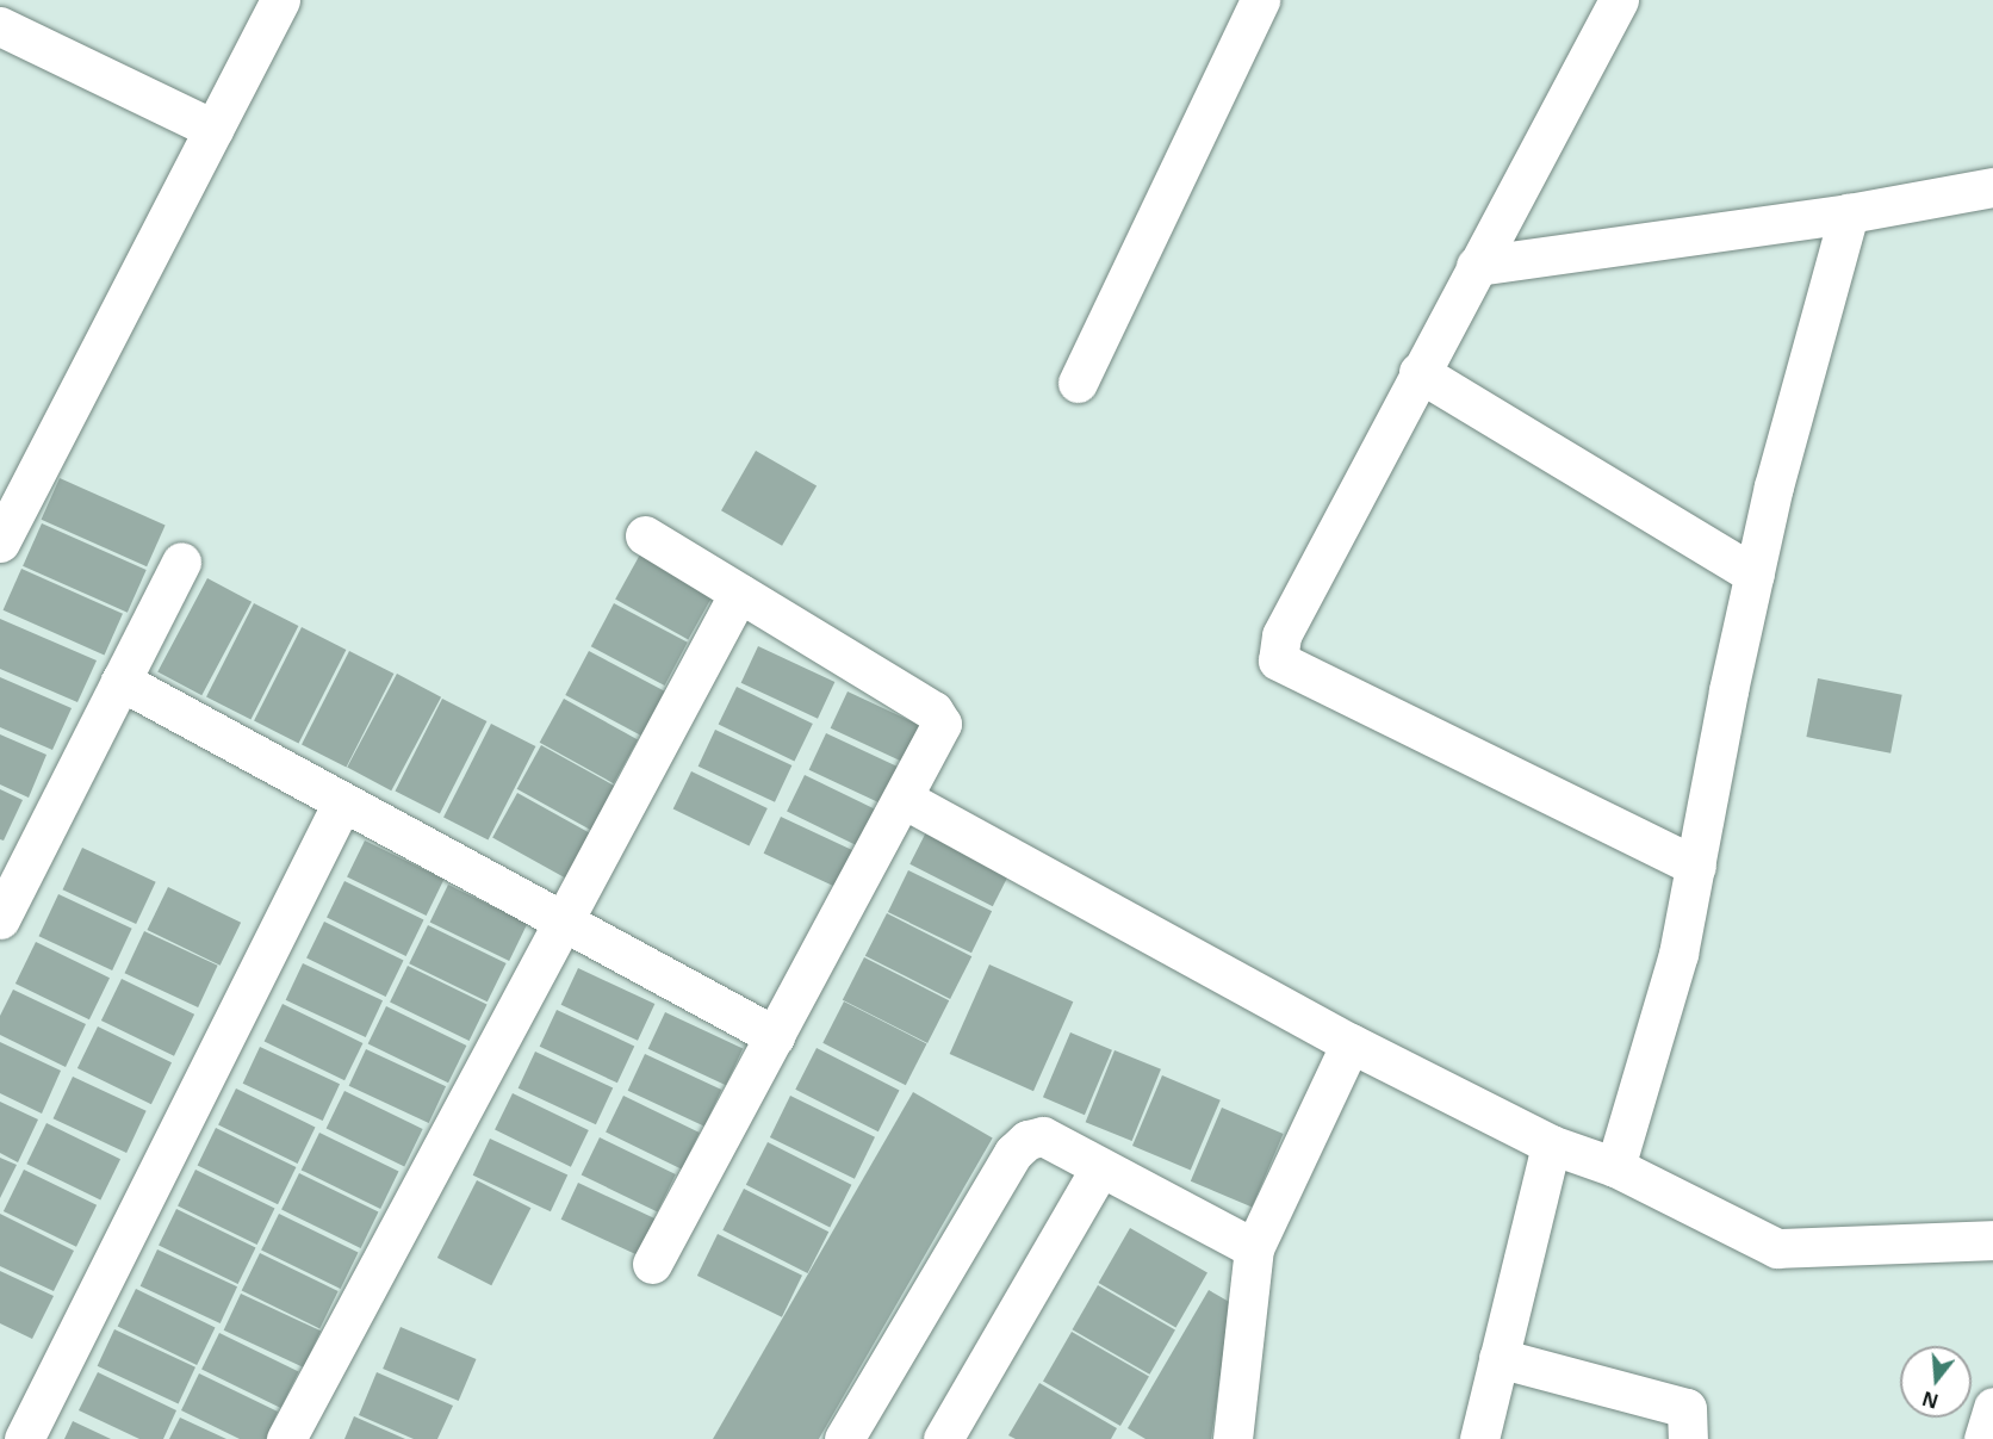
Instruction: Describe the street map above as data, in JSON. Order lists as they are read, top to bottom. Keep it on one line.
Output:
{"north":"bottom"}
